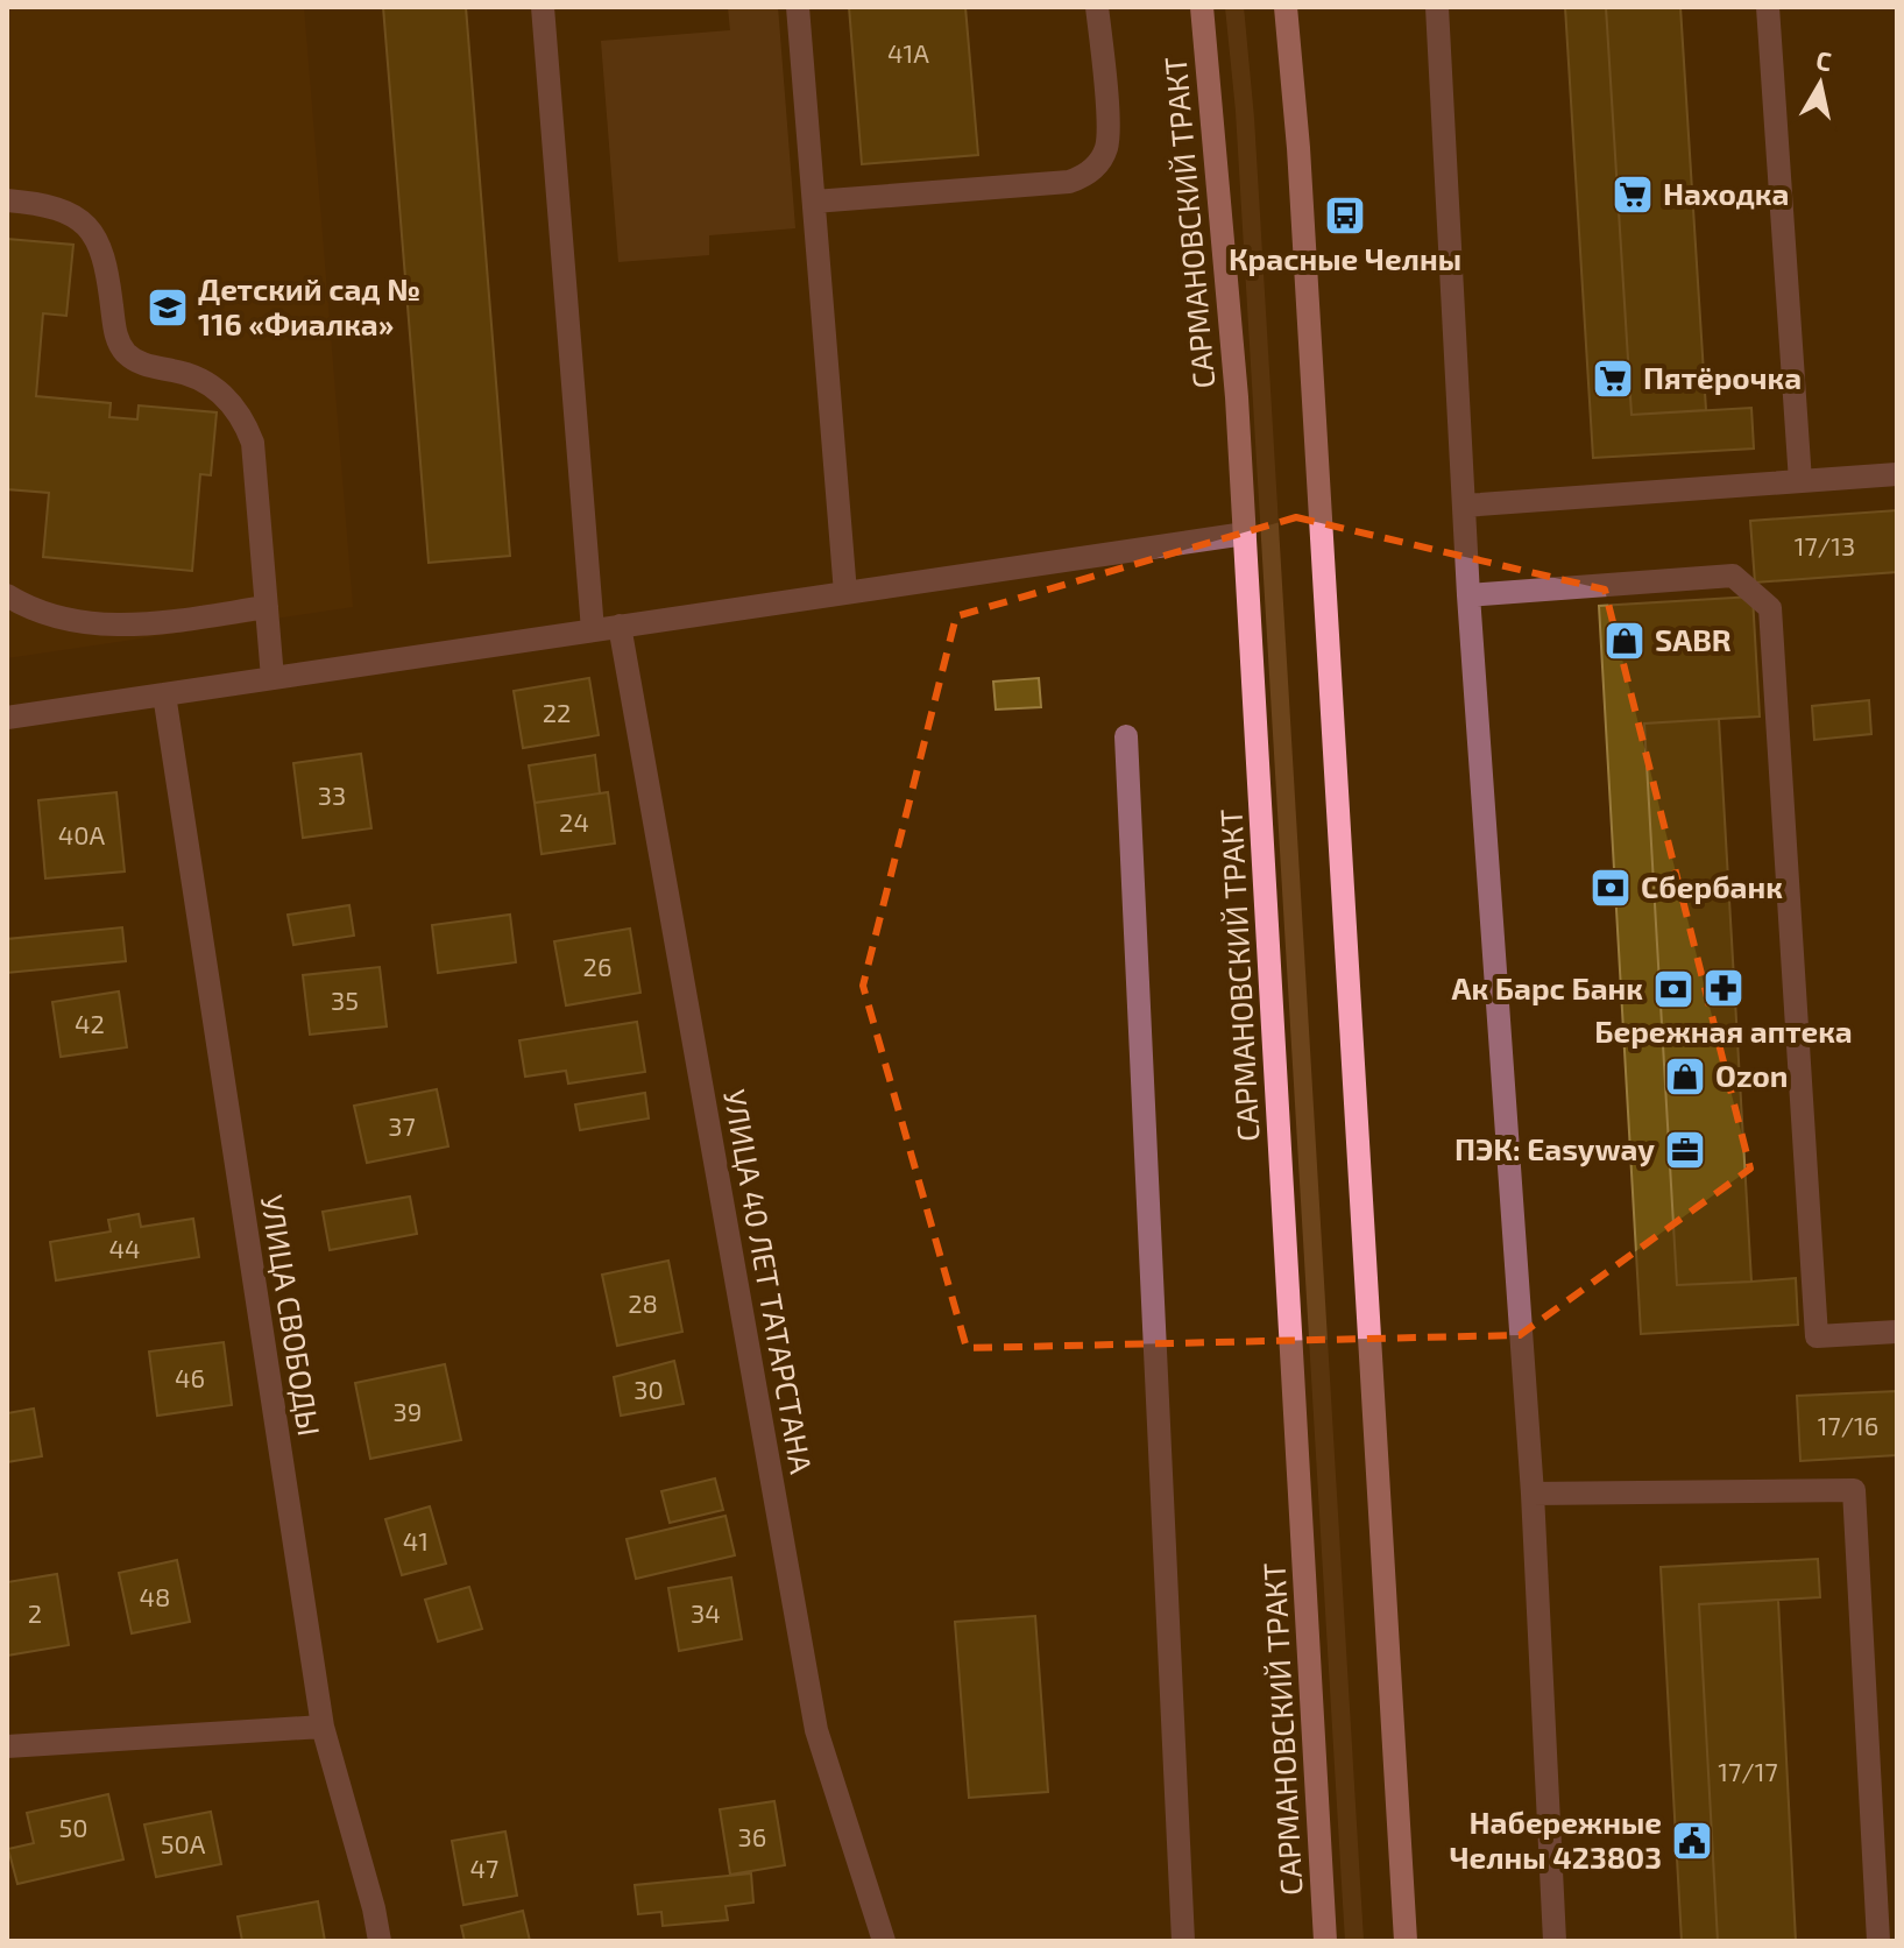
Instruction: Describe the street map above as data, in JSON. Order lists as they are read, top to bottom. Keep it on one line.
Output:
{"streets":{"main road":["САРМАНОВСКИЙ ТРАКТ"],"street":["УЛИЦА 40 ЛЕТ ТАТАРСТАНА","УЛИЦА СВОБОДЫ"]},"places":{"supermarket":["Находка","Пятёрочка"],"bus stop":["Красные Челны"],"school or university":["Детский сад № 116 «Фиалка»"],"shop":["SABR","Ozon"],"bank":["Сбербанк","Ак Барс Банк"],"pharmacy":["Бережная аптека"],"office":["ПЭК: Easyway"],"public building":["Набережные Челны 423803"]},"house_numbers":["41А","17/13","22","33","24","40А","26","35","42","37","44","28","46","30","39","17/16","41","48","2","34","17/17","50","36","50А","47"],"north":"top"}
